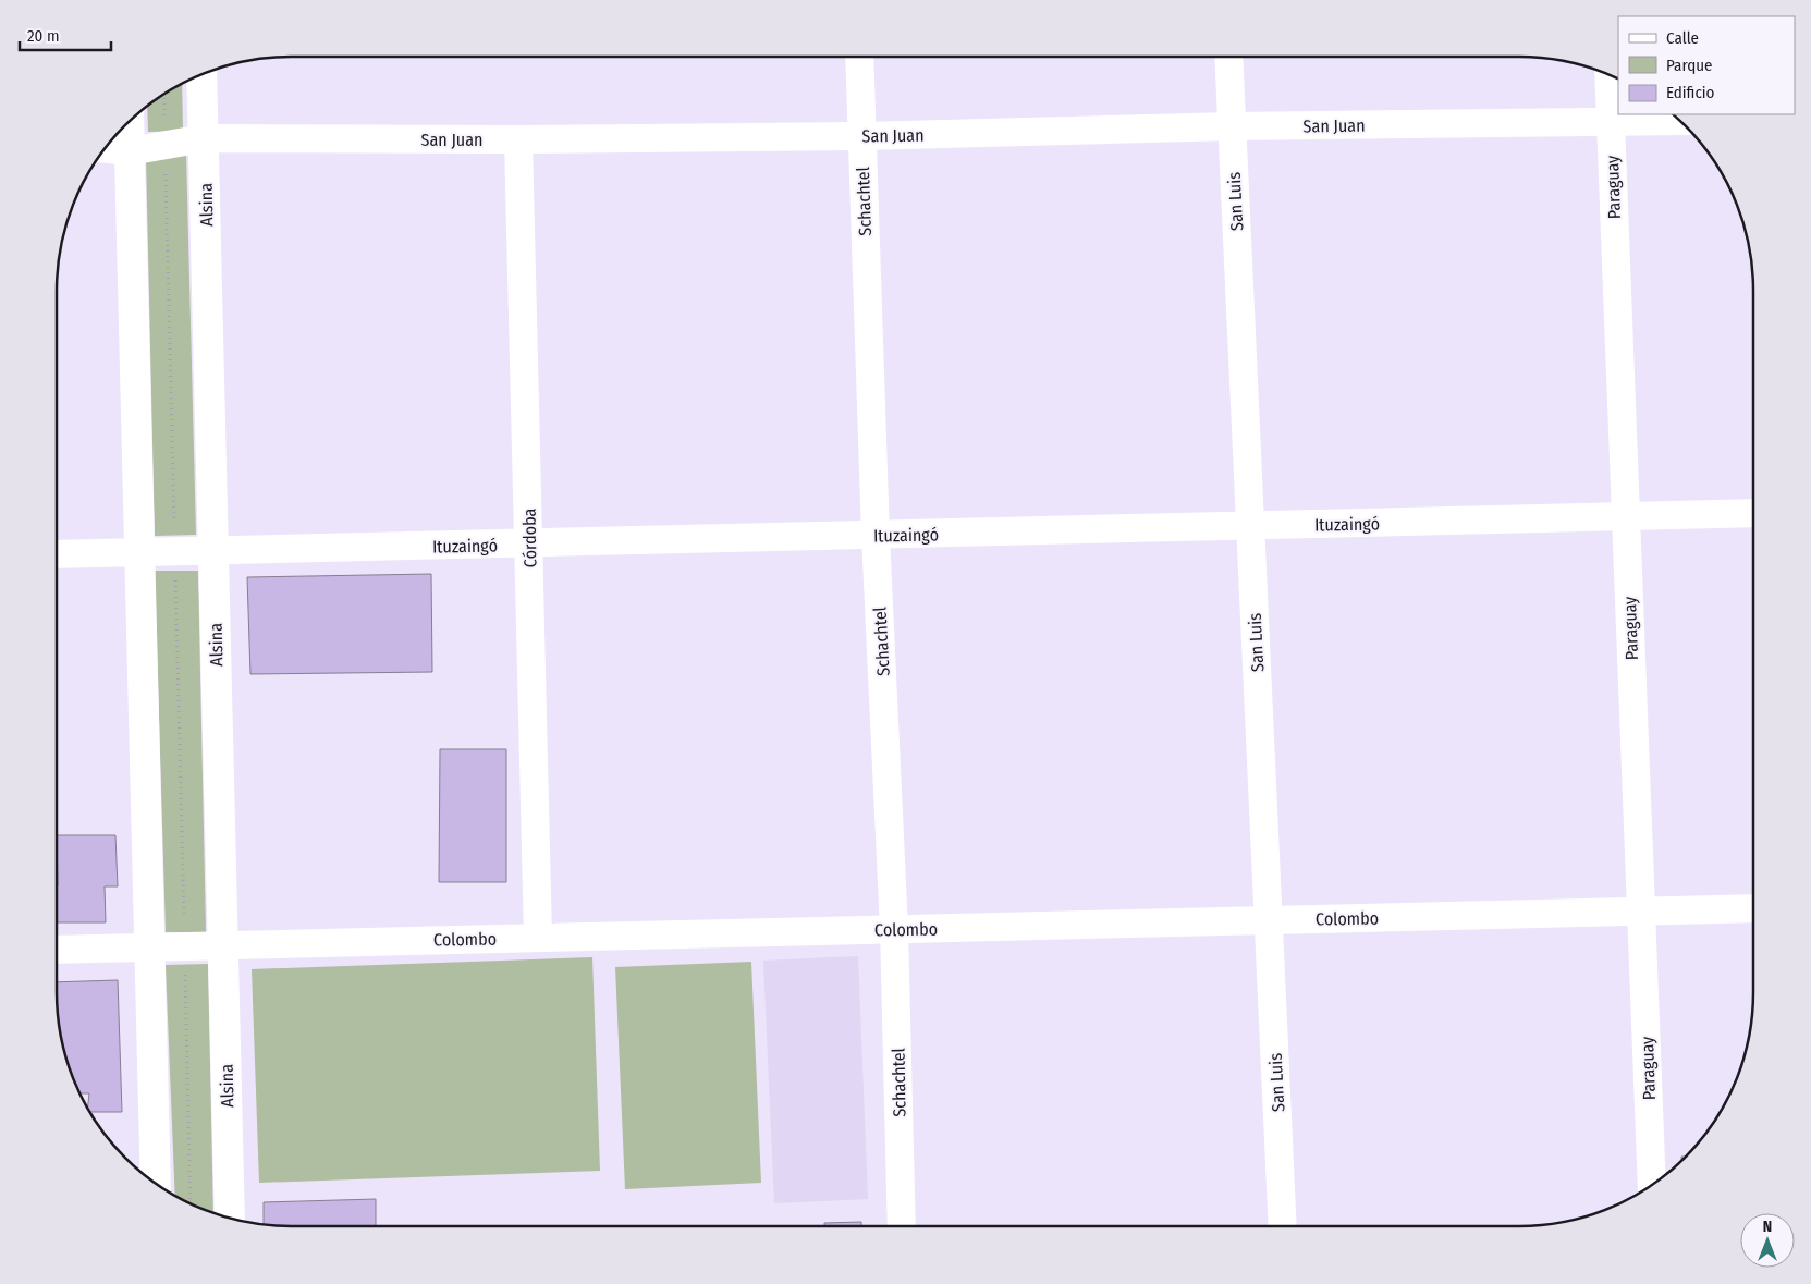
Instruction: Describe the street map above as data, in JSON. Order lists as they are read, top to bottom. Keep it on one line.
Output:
{"streets":{"main road":["Alsina"],"street":["San Juan","Paraguay","Schachtel","San Luis","Ituzaingó","Córdoba","Colombo"]},"crossings":[["San Juan","Paraguay"],["San Juan","Schachtel"],["San Juan","San Luis"],["San Juan","Alsina"],["San Juan","Córdoba"],["Paraguay","Ituzaingó"],["Paraguay","Colombo"],["Schachtel","Ituzaingó"],["Schachtel","Colombo"],["San Luis","Ituzaingó"],["San Luis","Colombo"],["Alsina","Ituzaingó"],["Alsina","Colombo"],["Ituzaingó","Córdoba"],["Córdoba","Colombo"]],"legend":["Calle","Parque","Edificio"],"scale_bar":"20 m","north":"top"}
